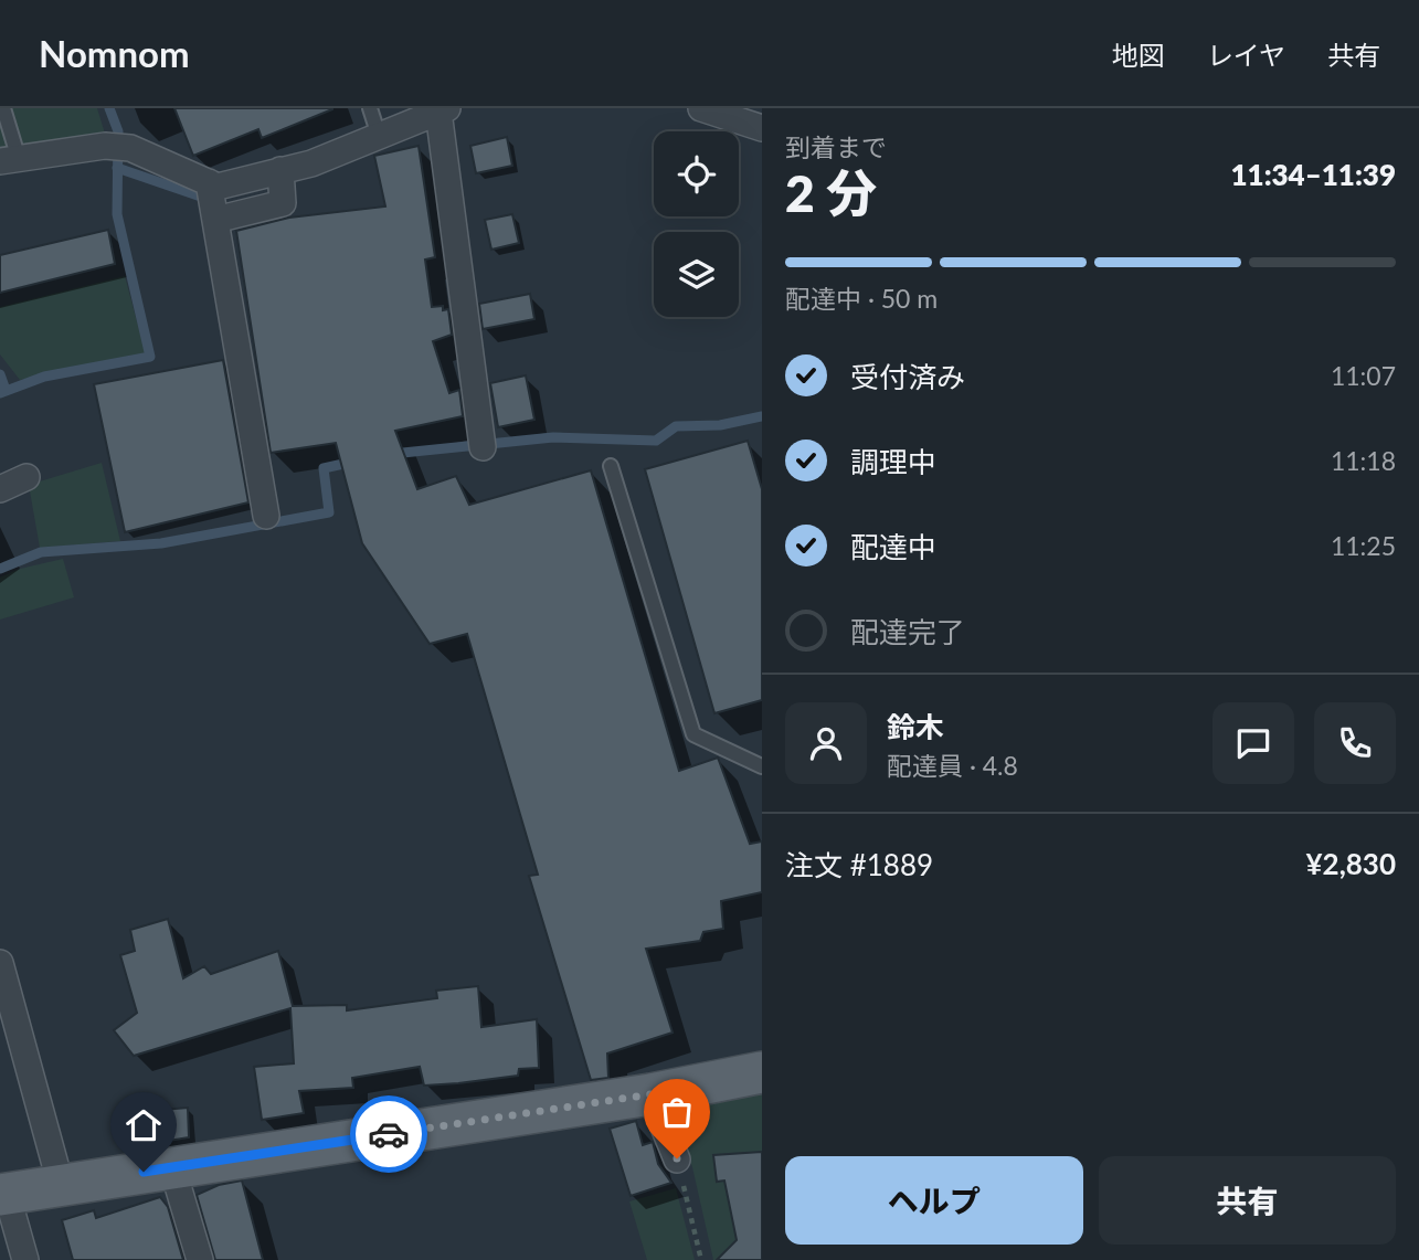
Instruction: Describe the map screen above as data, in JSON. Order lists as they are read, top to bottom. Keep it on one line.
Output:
{"page":{"header":"Nomnom","nav":["地図","レイヤ","共有"],"heading":["2 分","到着まで","11:34–11:39"],"panel":["鈴木","配達員 · 4.8","注文 #1889","¥2,830"],"bar":"配達中 · 50 m","list":[["受付済み","11:07"],["調理中","11:18"],["配達中","11:25"],"配達完了"],"buttons":["ヘルプ","共有"]}}
